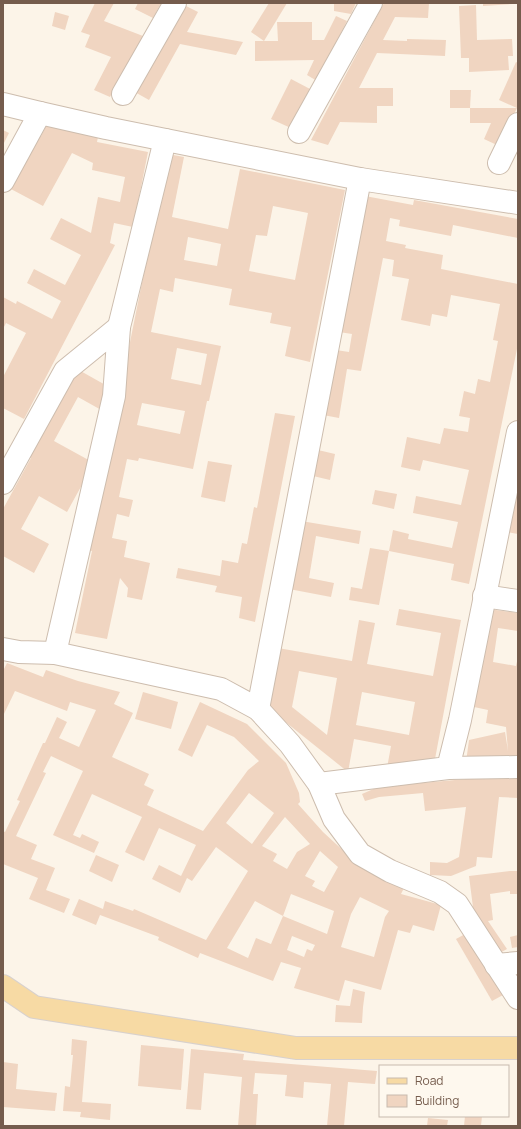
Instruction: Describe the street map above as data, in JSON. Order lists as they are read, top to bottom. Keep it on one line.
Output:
{"legend":["Road","Building"]}
